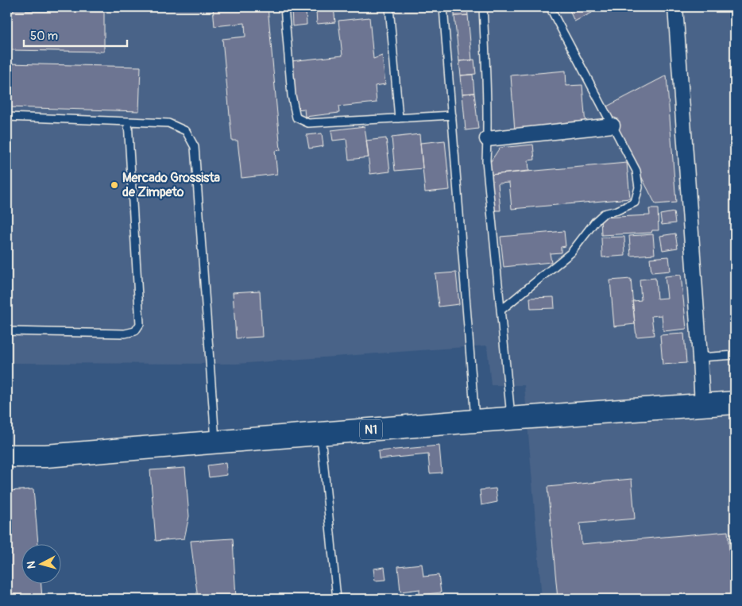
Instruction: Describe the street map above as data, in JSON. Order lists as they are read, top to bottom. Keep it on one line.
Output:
{"streets":{"highway":["N1"]},"places":["Mercado Grossista de Zimpeto"],"scale_bar":"50 m","north":"left"}
